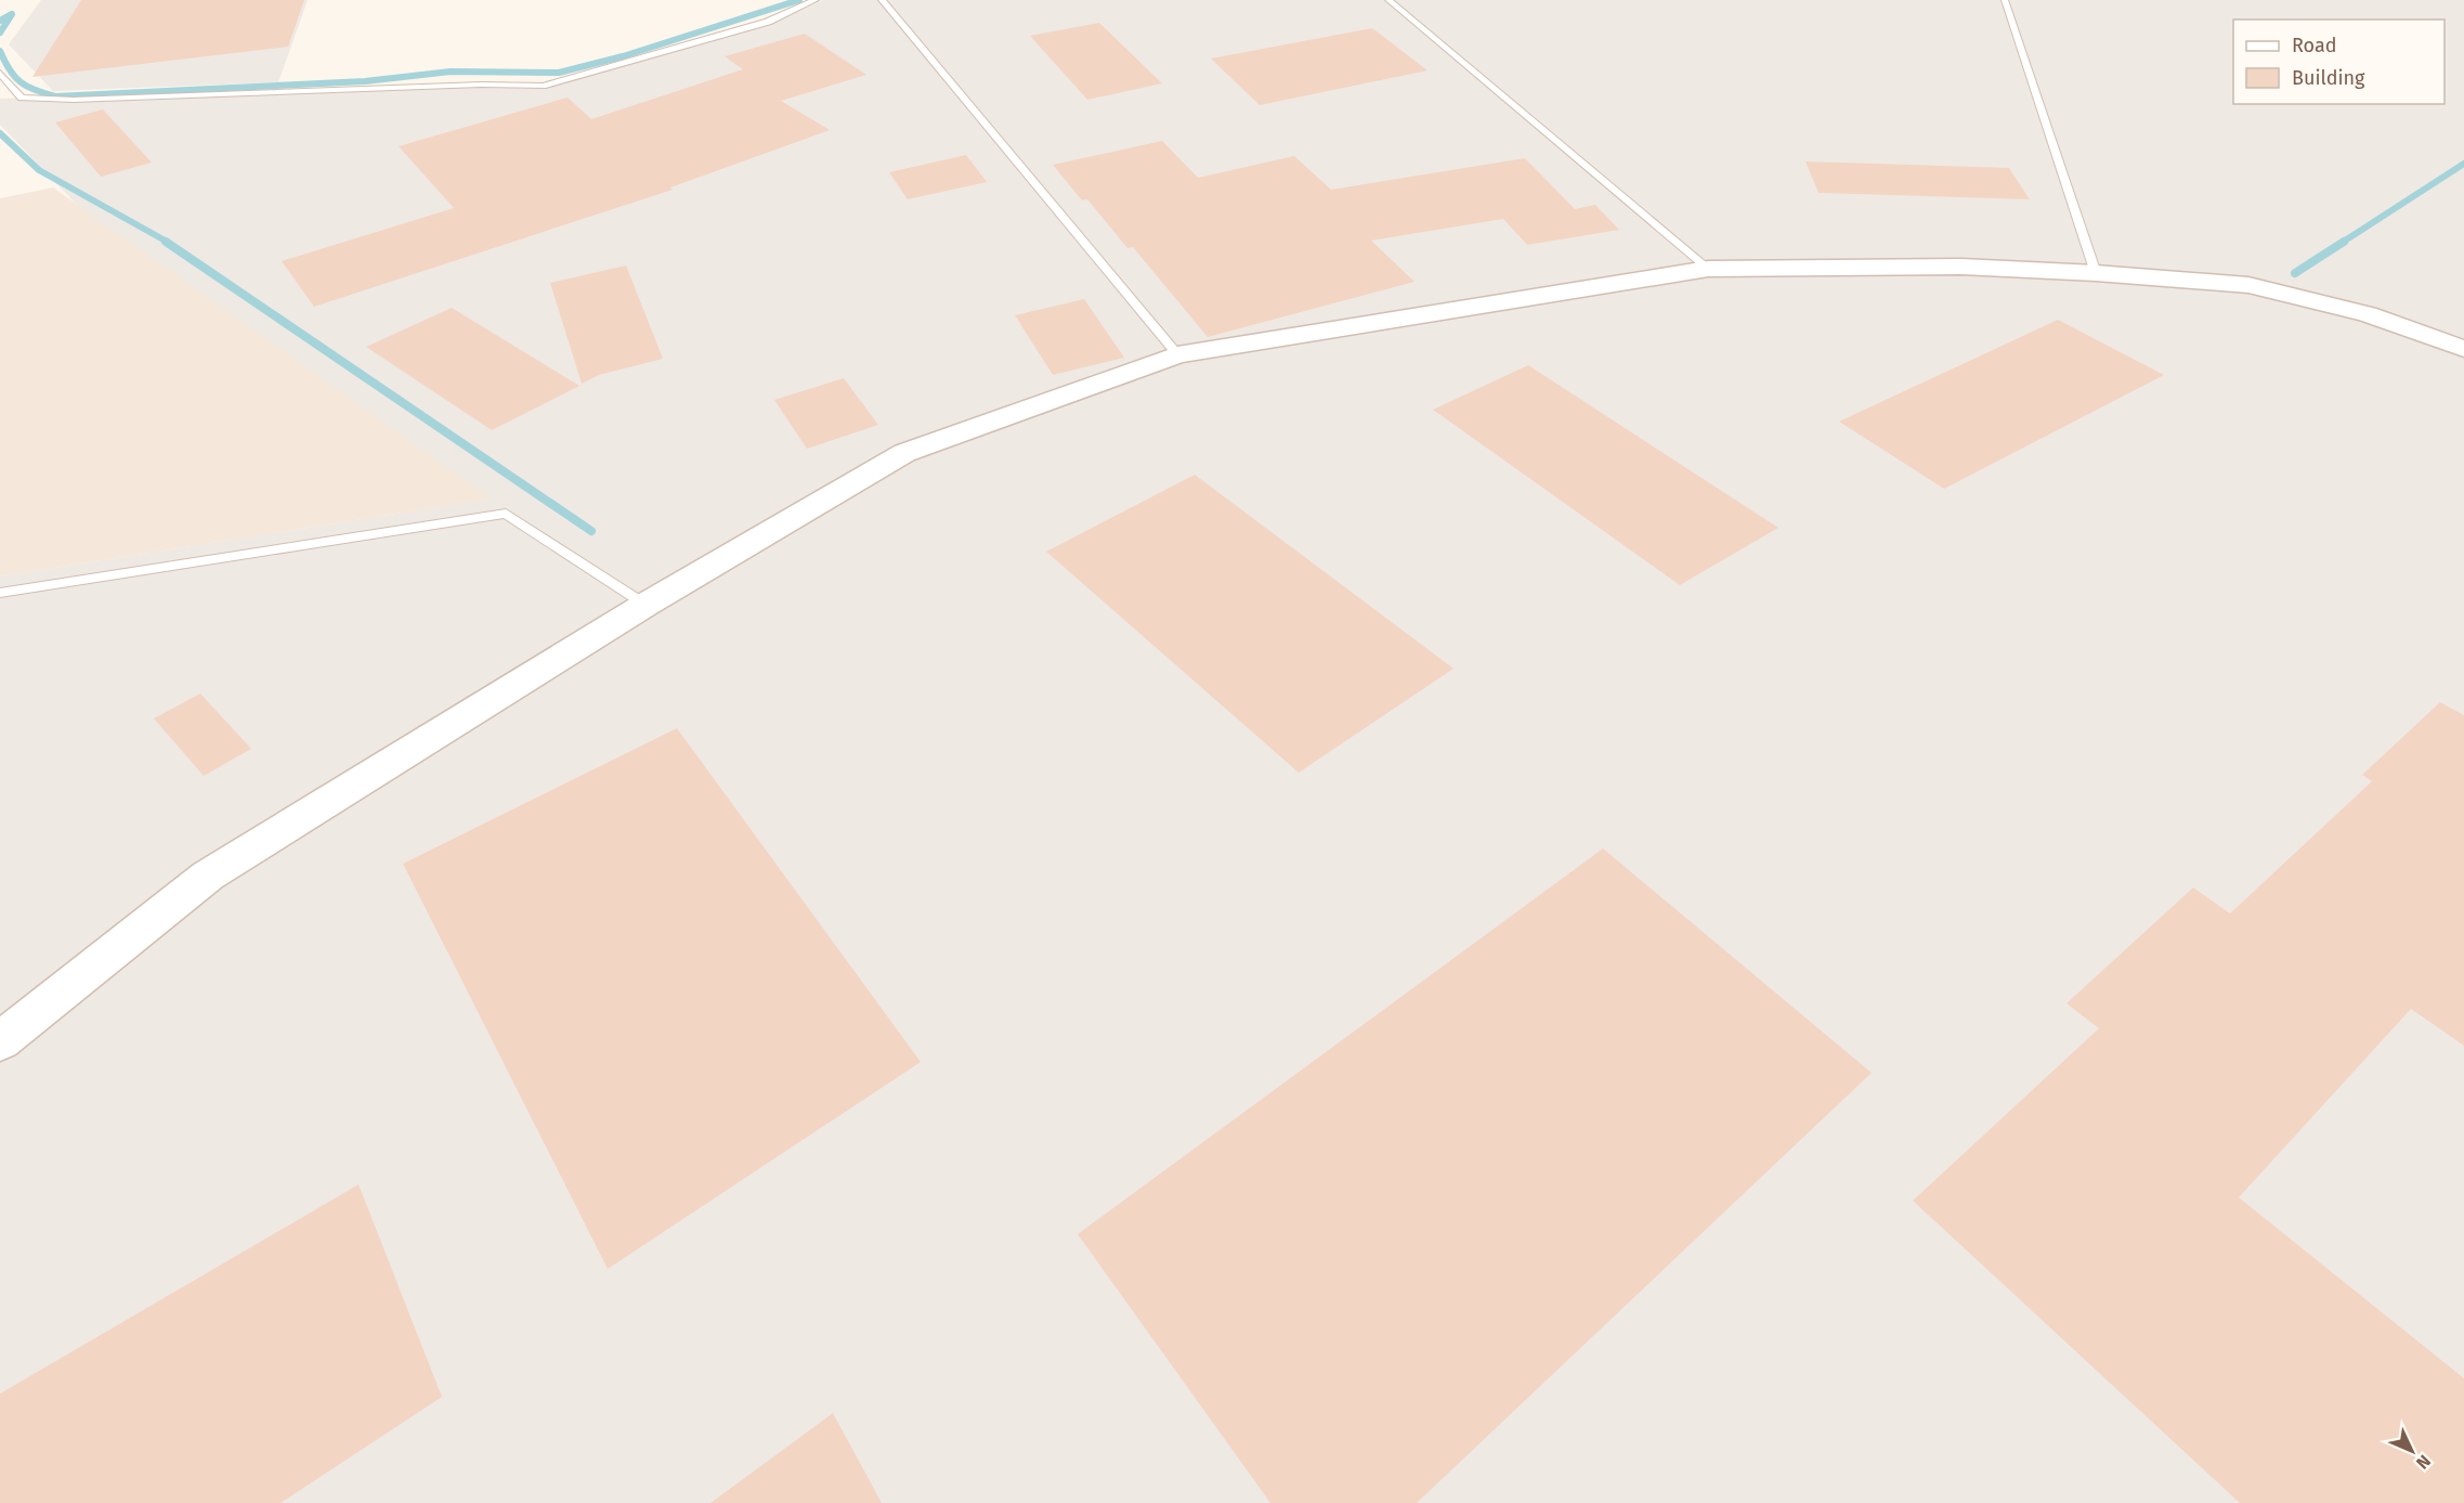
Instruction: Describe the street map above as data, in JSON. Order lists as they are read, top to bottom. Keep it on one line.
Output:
{"legend":["Road","Building"],"north":"bottom right"}
